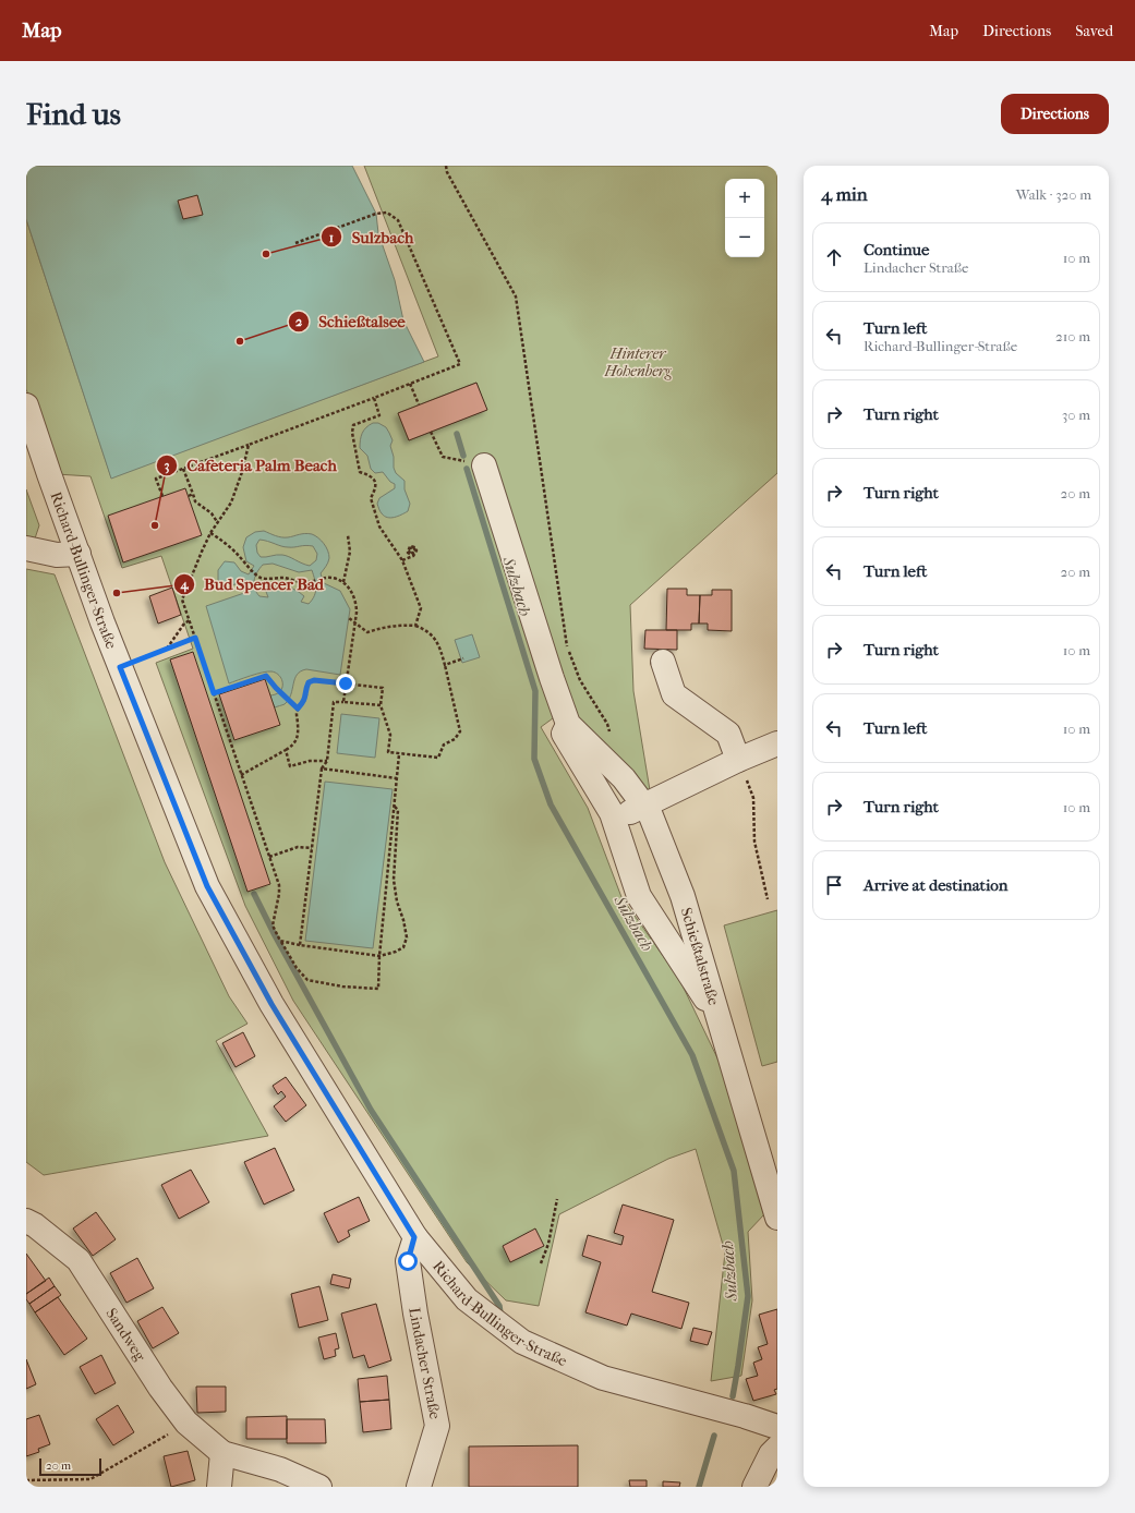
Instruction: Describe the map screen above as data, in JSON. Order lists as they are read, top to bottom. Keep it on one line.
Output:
{"streets":{"street":["Richard-Bullinger-Straße","Schießtalstraße","Sandweg","Lindacher Straße"]},"crossings":[["Richard-Bullinger-Straße","Lindacher Straße"]],"water":["Sulzbach"],"parks":["Hinterer Hohenberg"],"places":["Sulzbach","Schießtalsee","Cafeteria Palm Beach","Bud Spencer Bad"],"scale_bar":"20 m","page":{"header":"Map","nav":["Map","Directions","Saved"],"buttons":"Directions","title":"Find us","heading":["4 min","Walk · 320 m"],"map_buttons":["+","−"],"list":[["Continue","Lindacher Straße","10 m"],["Turn left","Richard-Bullinger-Straße","210 m"],["Turn right","30 m"],["Turn right","20 m"],["Turn left","20 m"],["Turn right","10 m"],["Turn left","10 m"],["Turn right","10 m"],"Arrive at destination"],"scale":"20 m"}}
